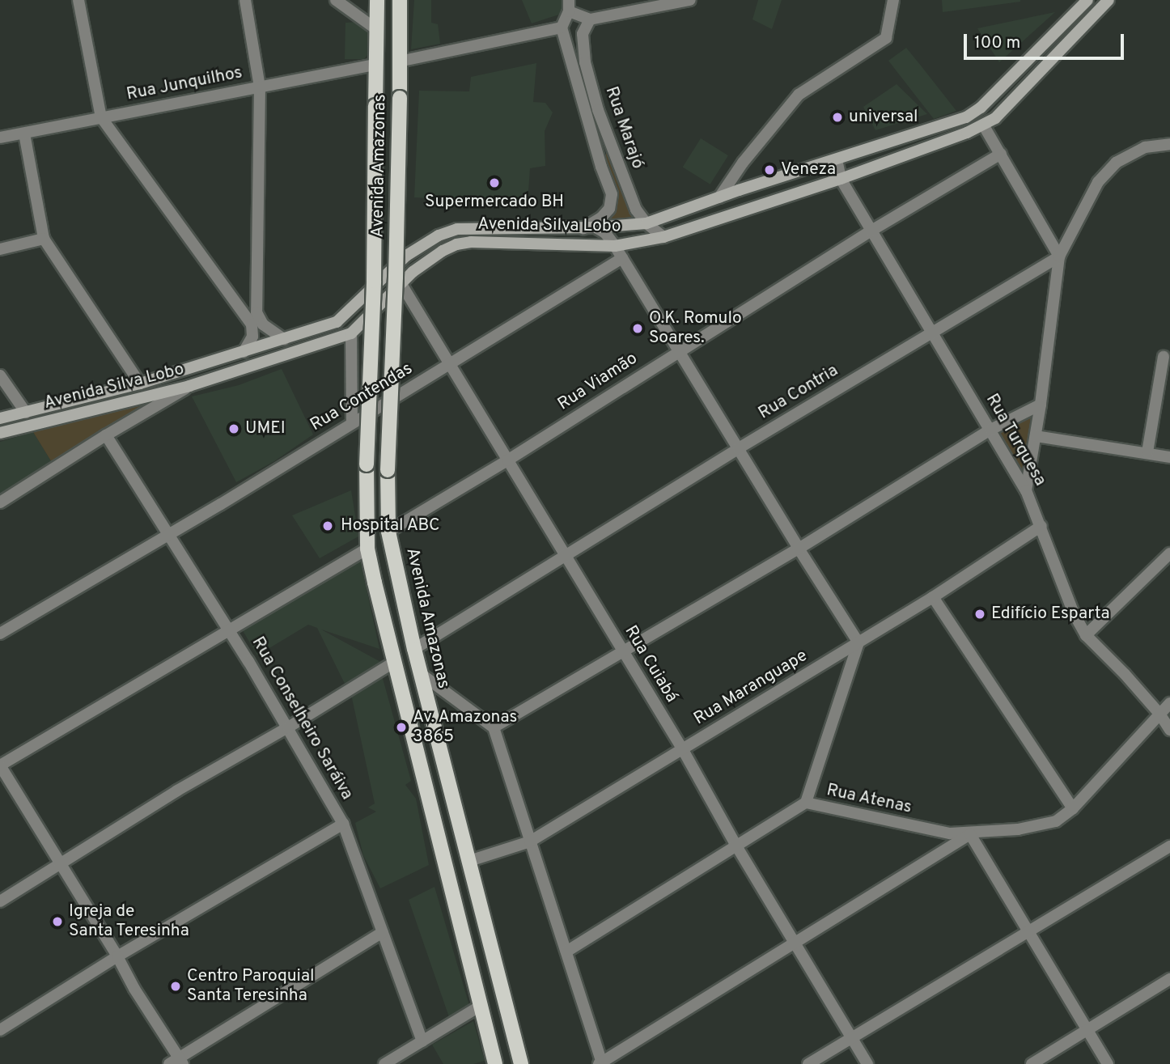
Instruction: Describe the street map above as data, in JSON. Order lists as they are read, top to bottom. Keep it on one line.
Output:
{"streets":{"main road":["Avenida Amazonas","Avenida Silva Lobo"],"street":["Rua Junquilhos","Rua Marajó","Rua Viamão","Rua Contria","Rua Contendas","Rua Turquesa","Rua Cuiabá","Rua Maranguape","Rua Conselheiro Saráiva","Rua Atenas"]},"crossings":[["Rua Junquilhos","Avenida Amazonas"],["Rua Marajó","Avenida Silva Lobo"],["Avenida Amazonas","Rua Viamão"],["Avenida Amazonas","Rua Contria"],["Avenida Amazonas","Rua Maranguape"],["Avenida Silva Lobo","Rua Turquesa"],["Avenida Silva Lobo","Rua Cuiabá"],["Rua Viamão","Rua Turquesa"],["Rua Viamão","Rua Cuiabá"],["Rua Contria","Rua Turquesa"],["Rua Contria","Rua Cuiabá"],["Rua Contendas","Rua Cuiabá"],["Rua Contendas","Rua Conselheiro Saráiva"],["Rua Turquesa","Rua Maranguape"],["Rua Turquesa","Rua Atenas"],["Rua Cuiabá","Rua Maranguape"],["Rua Cuiabá","Rua Atenas"]],"places":["universal","Veneza","Supermercado BH","O.K. Romulo Soares.","UMEI","Hospital ABC","Edifício Esparta","Av. Amazonas 3865","Igreja de Santa Teresinha","Centro Paroquial Santa Teresinha"],"scale_bar":"100 m"}
